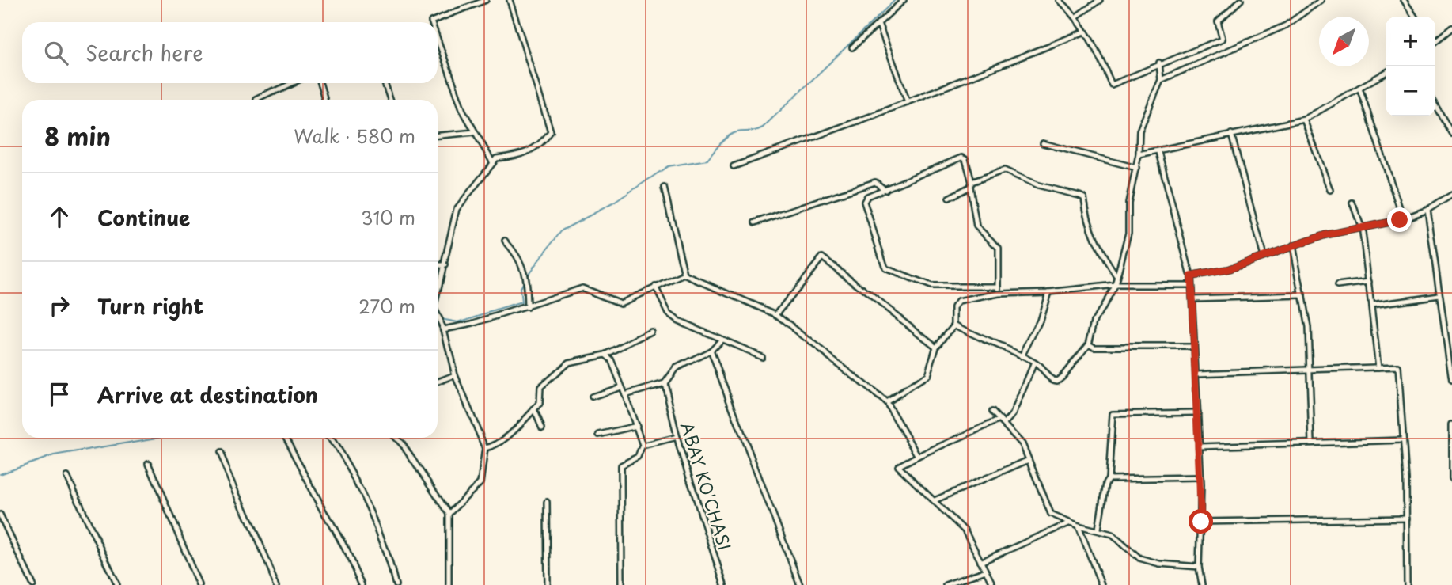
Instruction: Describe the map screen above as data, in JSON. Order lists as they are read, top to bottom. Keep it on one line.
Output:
{"streets":{"street":["ABAY KO'CHASI"]},"north":"bottom left","page":{"map_buttons":["+","−"],"search":"Search here","heading":["8 min","Walk · 580 m"],"list":[["Continue","310 m"],["Turn right","270 m"],"Arrive at destination"]}}
